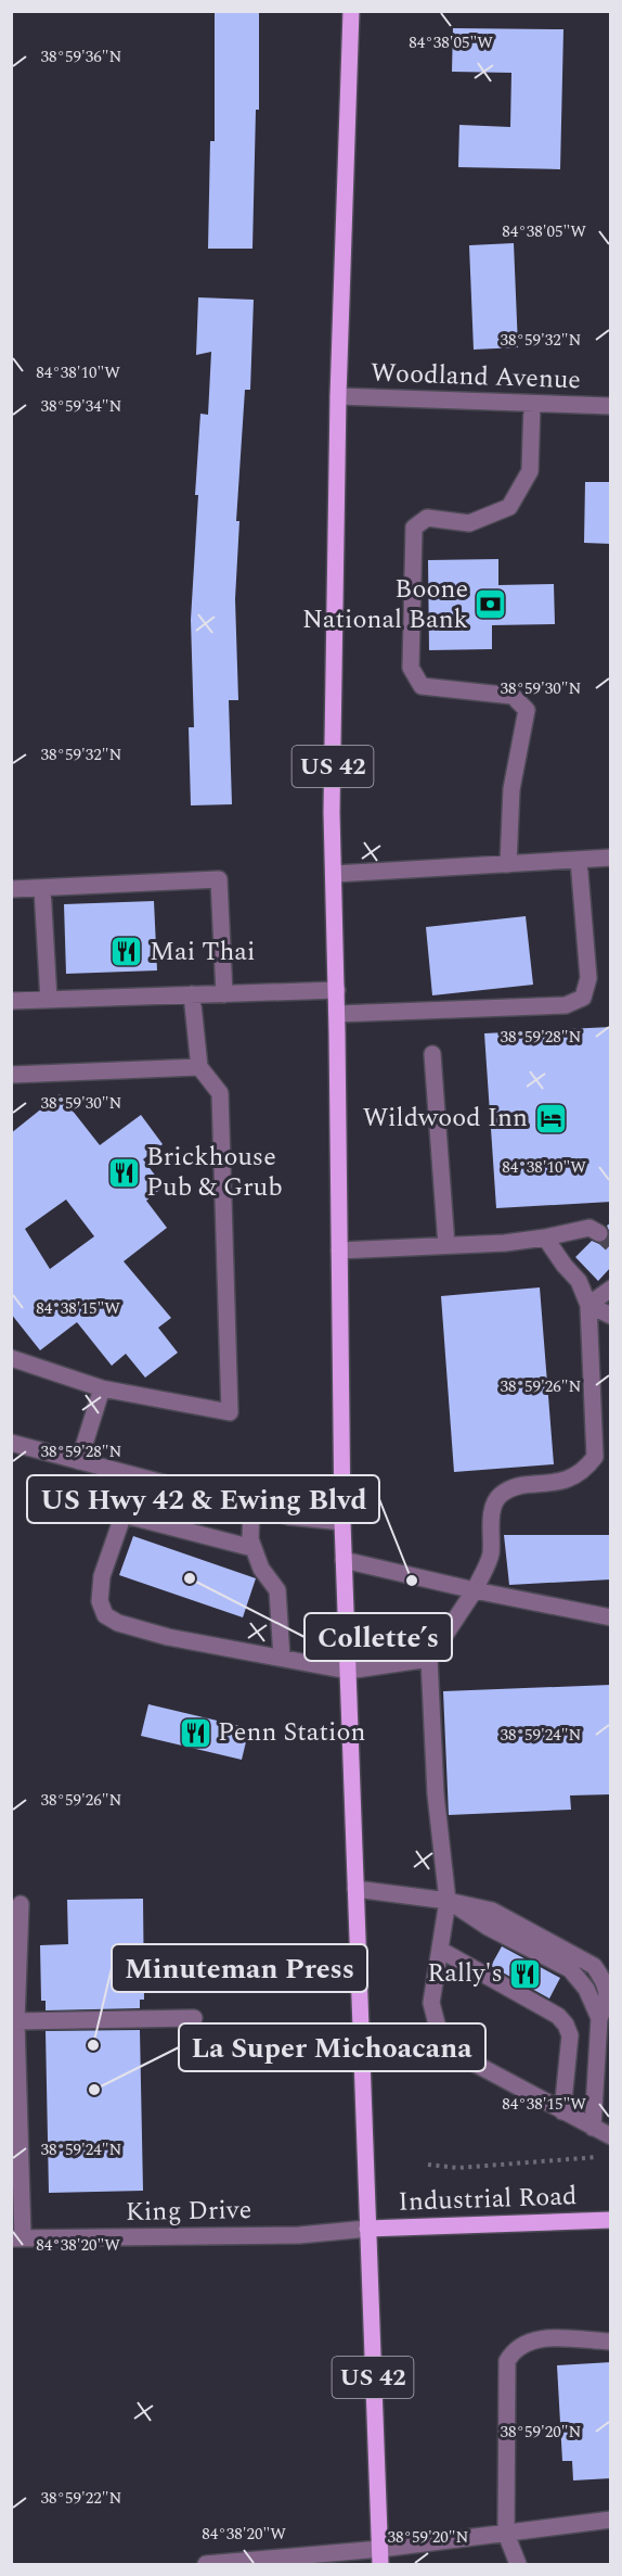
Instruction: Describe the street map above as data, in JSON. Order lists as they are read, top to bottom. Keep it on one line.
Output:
{"streets":{"main road":["US 42","Industrial Road"],"street":["Woodland Avenue","King Drive"]},"crossings":[["Woodland Avenue","US 42"],["US 42","Industrial Road"],["US 42","King Drive"],["Industrial Road","King Drive"]],"places":{"bank":["Boone National Bank"],"restaurant":["Mai Thai","Brickhouse Pub & Grub","Penn Station","Rally's"],"hotel":["Wildwood Inn"],"other":["Collette’s","US Hwy 42 & Ewing Blvd","Minuteman Press","La Super Michoacana"]},"coordinates":["84°38'05\"W","38°59'36\"N","38°59'32\"N","84°38'10\"W","38°59'34\"N","38°59'30\"N","38°59'28\"N","84°38'15\"W","38°59'26\"N","38°59'24\"N","84°38'20\"W","38°59'20\"N","38°59'22\"N"]}
